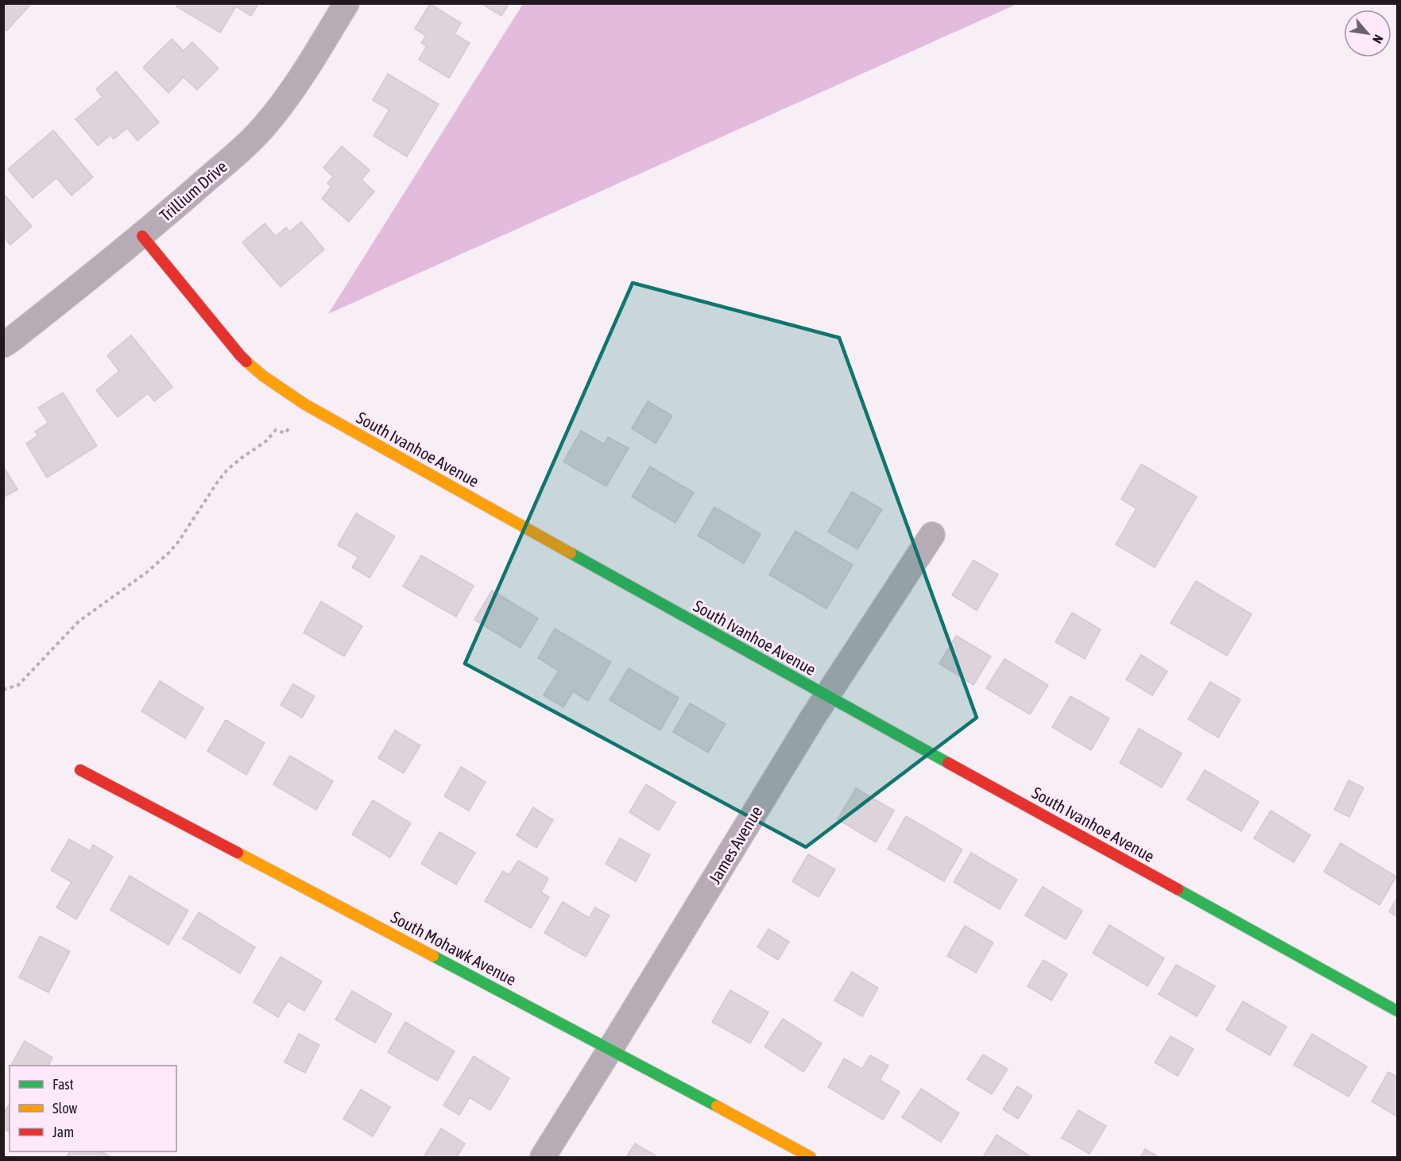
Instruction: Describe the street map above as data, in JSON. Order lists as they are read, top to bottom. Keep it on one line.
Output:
{"streets":{"street":["Trillium Drive","South Ivanhoe Avenue","James Avenue","South Mohawk Avenue"]},"crossings":[["Trillium Drive","South Ivanhoe Avenue"],["South Ivanhoe Avenue","James Avenue"],["James Avenue","South Mohawk Avenue"]],"legend":["Fast","Slow","Jam"],"north":"bottom right"}
